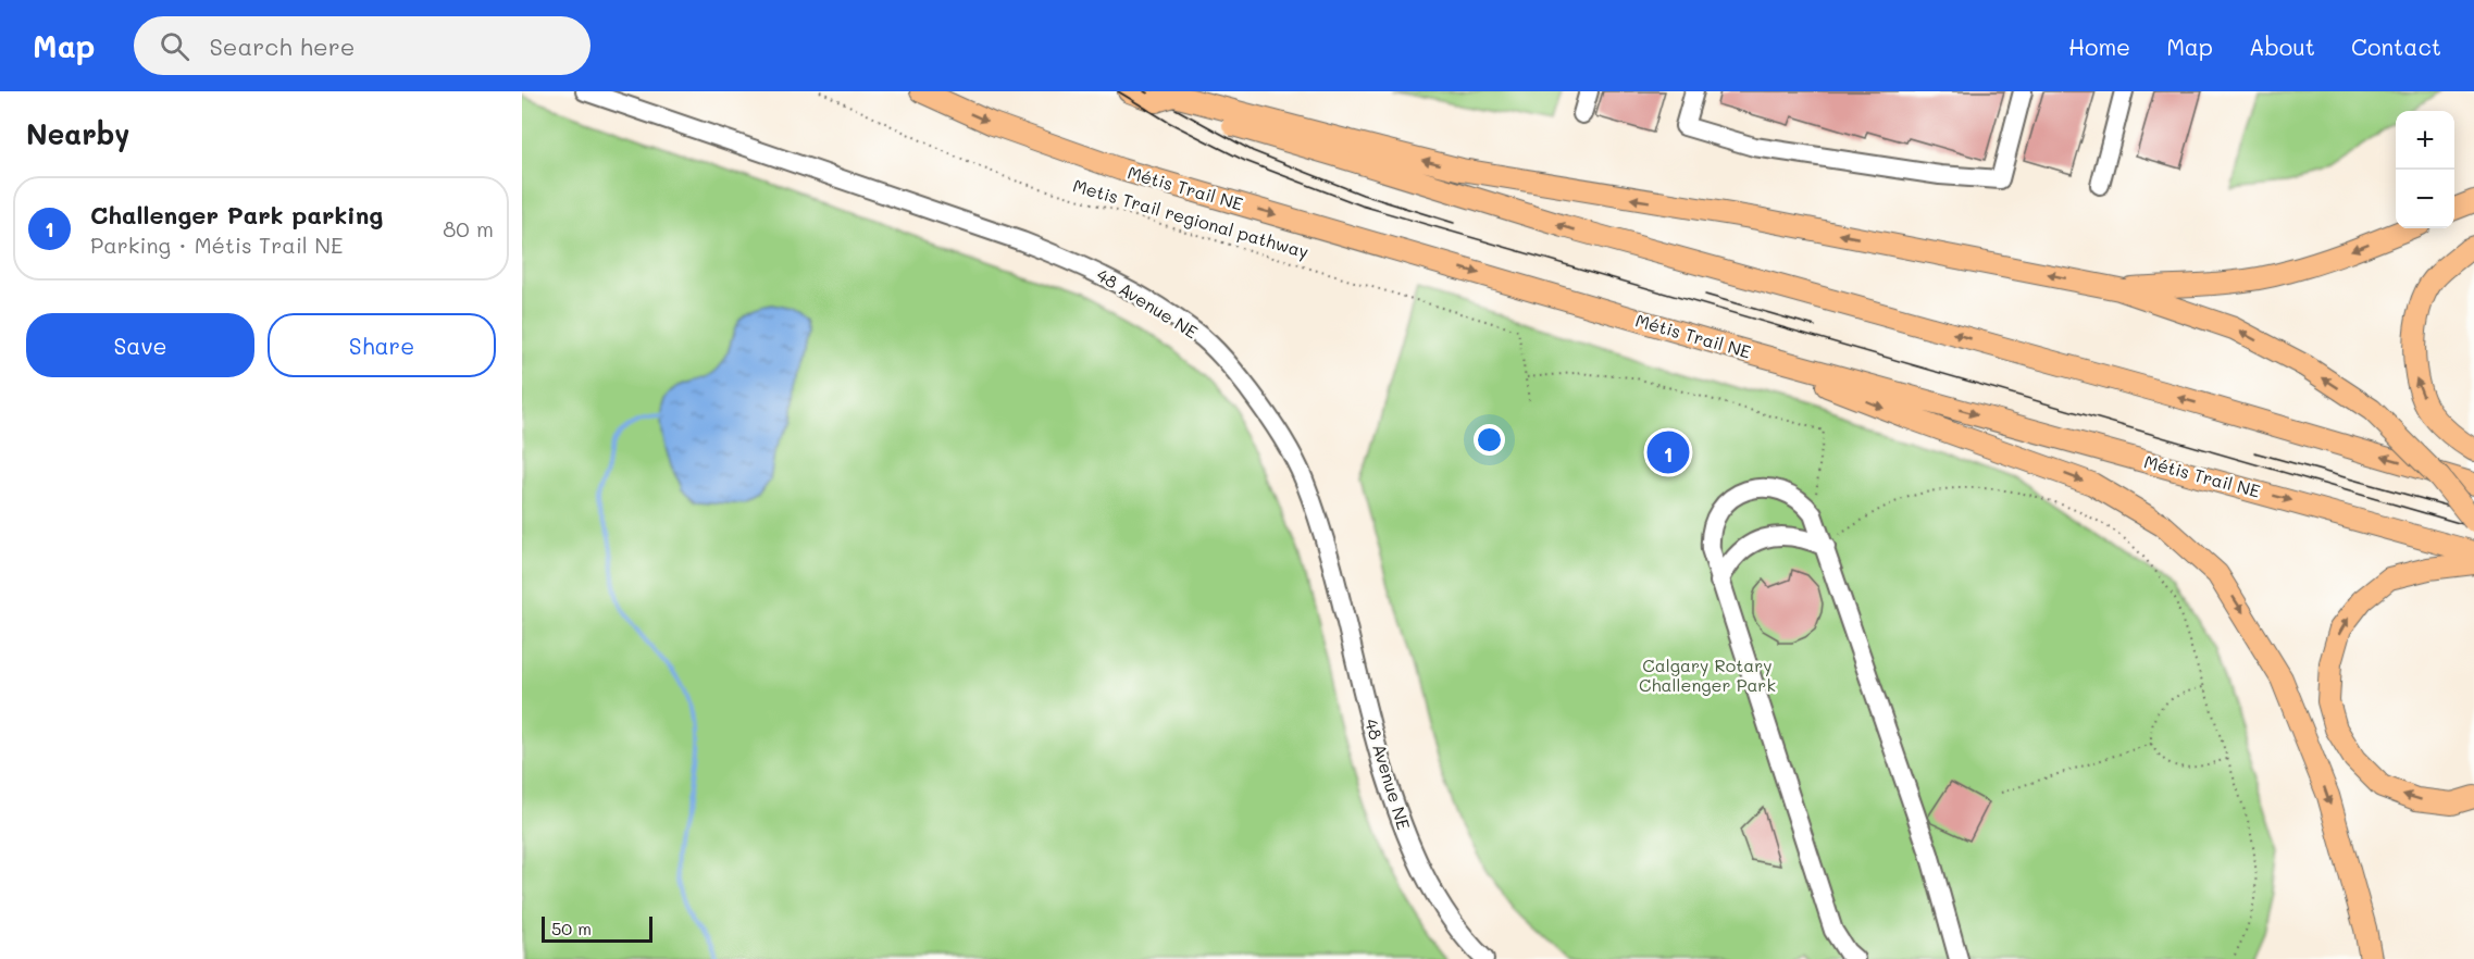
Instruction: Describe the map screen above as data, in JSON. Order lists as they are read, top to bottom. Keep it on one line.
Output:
{"streets":{"main road":["Métis Trail NE"],"street":["48 Avenue NE"],"path":["Metis Trail regional pathway"]},"parks":["Calgary Rotary Challenger Park"],"scale_bar":"50 m","page":{"header":"Map","search":"Search here","nav":["Home","Map","About","Contact"],"heading":"Nearby","map_buttons":["+","−"],"list":[{"mark":"1","name":"Challenger Park parking","note":"Parking · Métis Trail NE","value":"80 m"}],"buttons":["Save","Share"],"pins":"1","scale":"50 m"}}
